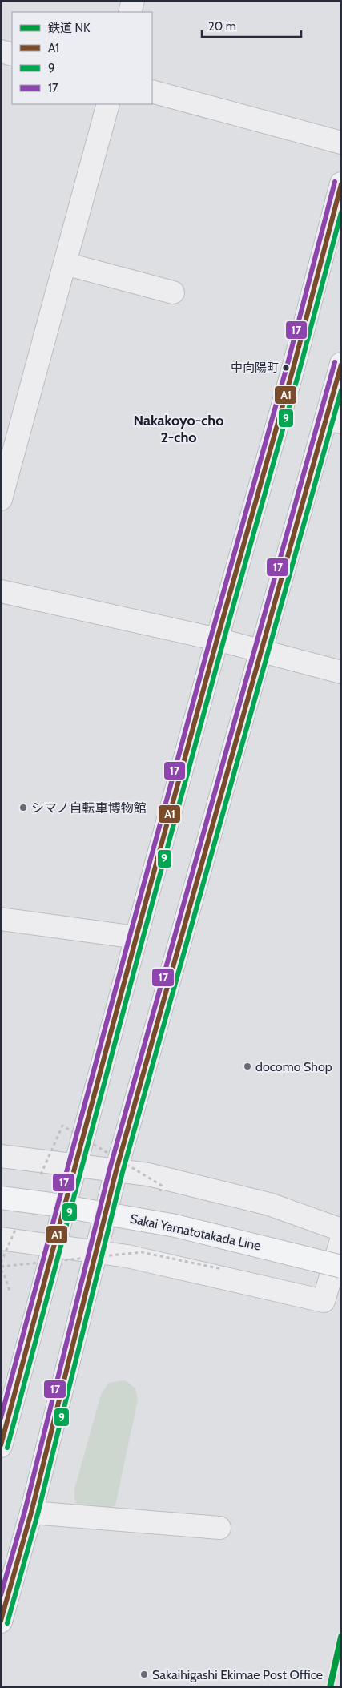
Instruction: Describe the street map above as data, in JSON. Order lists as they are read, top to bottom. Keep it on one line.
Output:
{"streets":{"main road":["Sakai Yamatotakada Line"]},"districts":["Nakakoyo-cho 2-cho"],"places":["中向陽町","シマノ自転車博物館","docomo Shop","Sakaihigashi Ekimae Post Office"],"lines":["transit line 17","transit line A1","transit line 9","rail line NK"],"legend":["鉄道 NK","A1","9","17"],"scale_bar":"20 m"}
